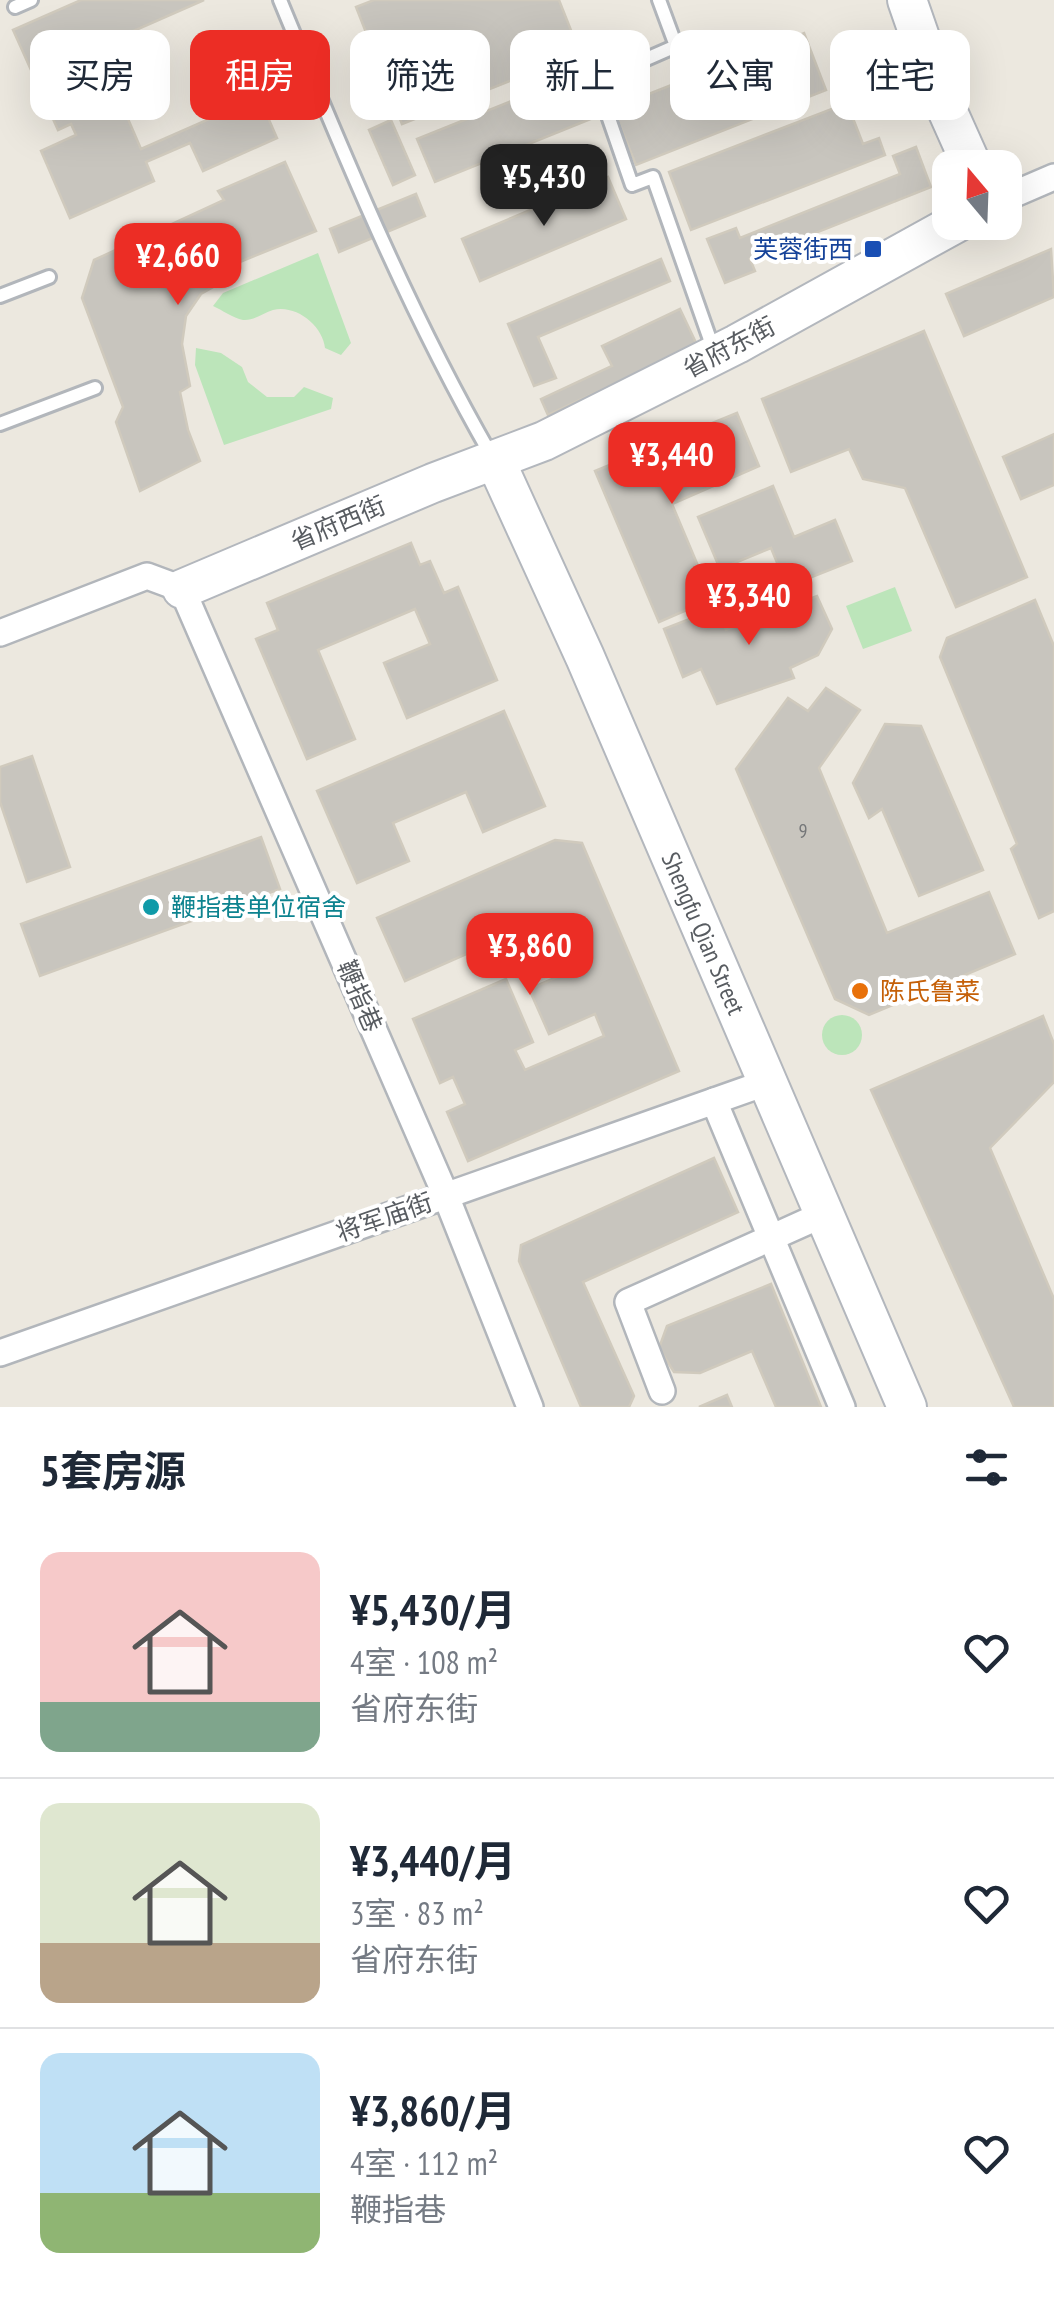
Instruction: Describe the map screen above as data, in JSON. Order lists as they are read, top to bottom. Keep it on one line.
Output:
{"streets":{"street":["省府东街","省府西街","Shengfu Qian Street","鞭指巷","将军庙街"]},"crossings":[["省府东街","省府西街"],["省府东街","Shengfu Qian Street"],["省府西街","Shengfu Qian Street"],["省府西街","鞭指巷"],["Shengfu Qian Street","将军庙街"],["鞭指巷","将军庙街"]],"places":{"transit":["芙蓉街西"],"other":["鞭指巷单位宿舍","陈氏鲁菜"]},"house_numbers":["9"],"north":"top","page":{"chip":["买房","租房","筛选","新上","公寓","住宅"],"price":["¥5,430","¥2,660","¥3,440","¥3,340","¥3,860"],"heading":"5套房源","list":[{"name":"¥5,430/月","note":"4室 · 108 m² · 省府东街"},{"name":"¥3,440/月","note":"3室 · 83 m² · 省府东街"},{"name":"¥3,860/月","note":"4室 · 112 m² · 鞭指巷"}]}}
